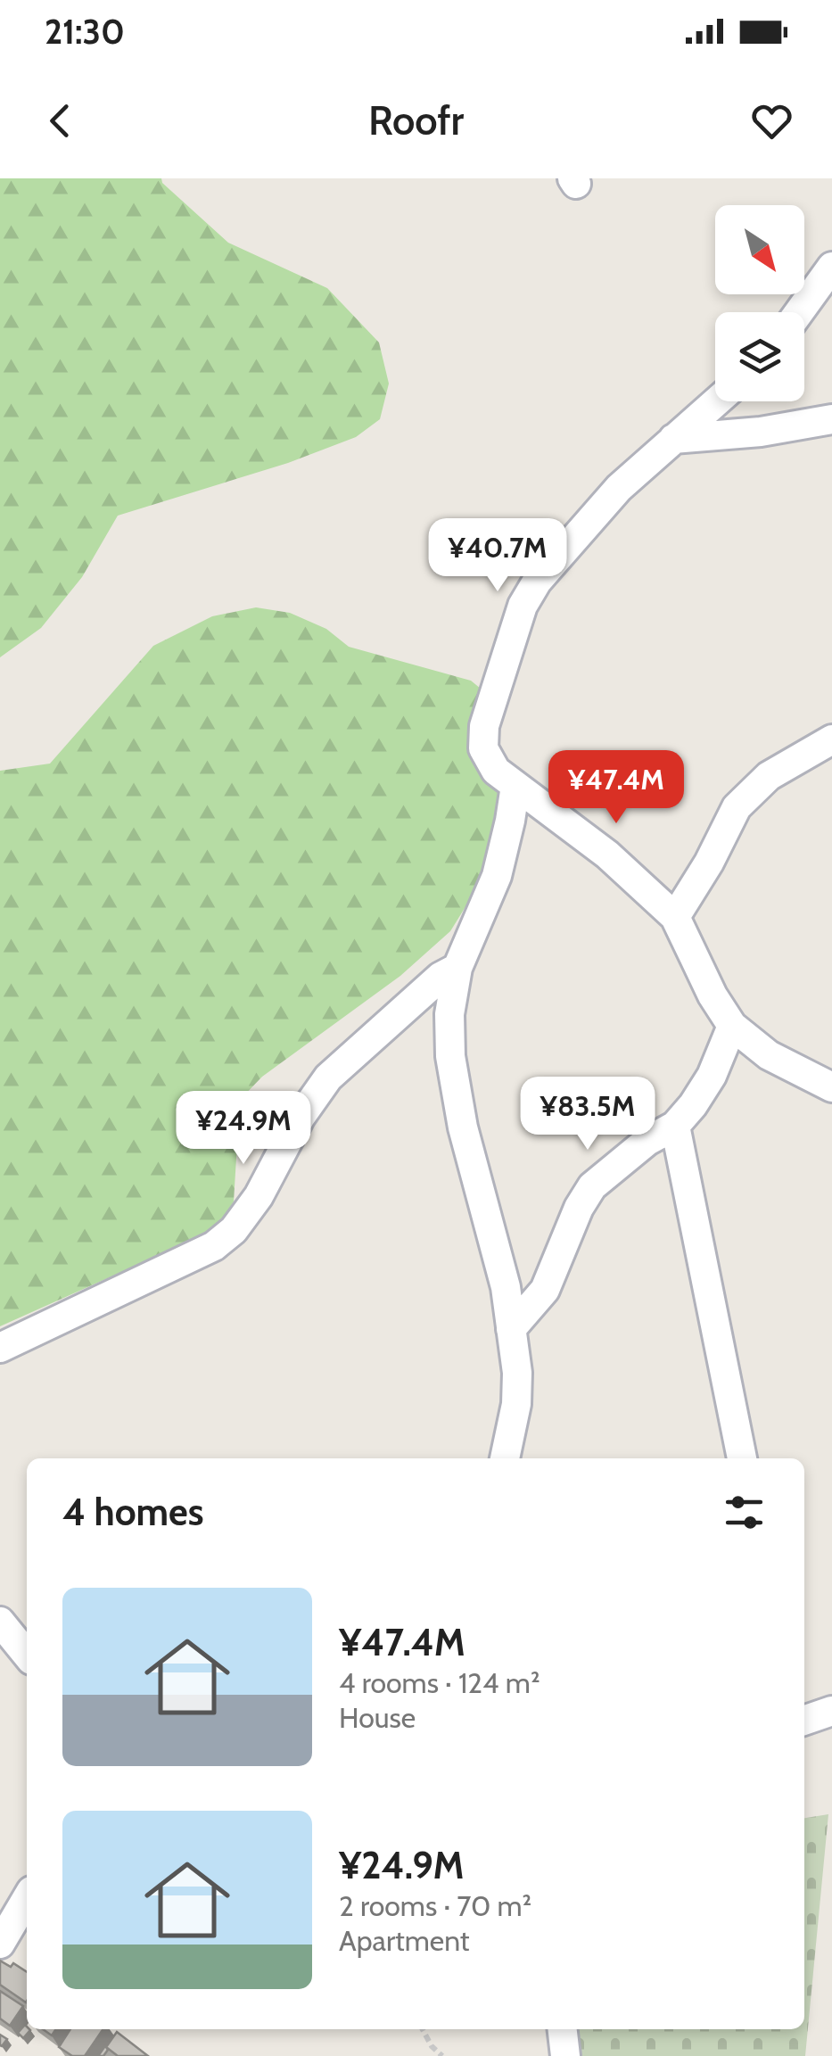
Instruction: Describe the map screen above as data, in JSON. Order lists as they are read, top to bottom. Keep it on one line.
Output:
{"north":"bottom right","page":{"status":"21:30","header":"Roofr","price":["¥40.7M","¥47.4M","¥83.5M","¥24.9M"],"heading":"4 homes","list":[{"name":"¥47.4M","note":"4 rooms · 124 m² · House"},{"name":"¥24.9M","note":"2 rooms · 70 m² · Apartment"}]}}
